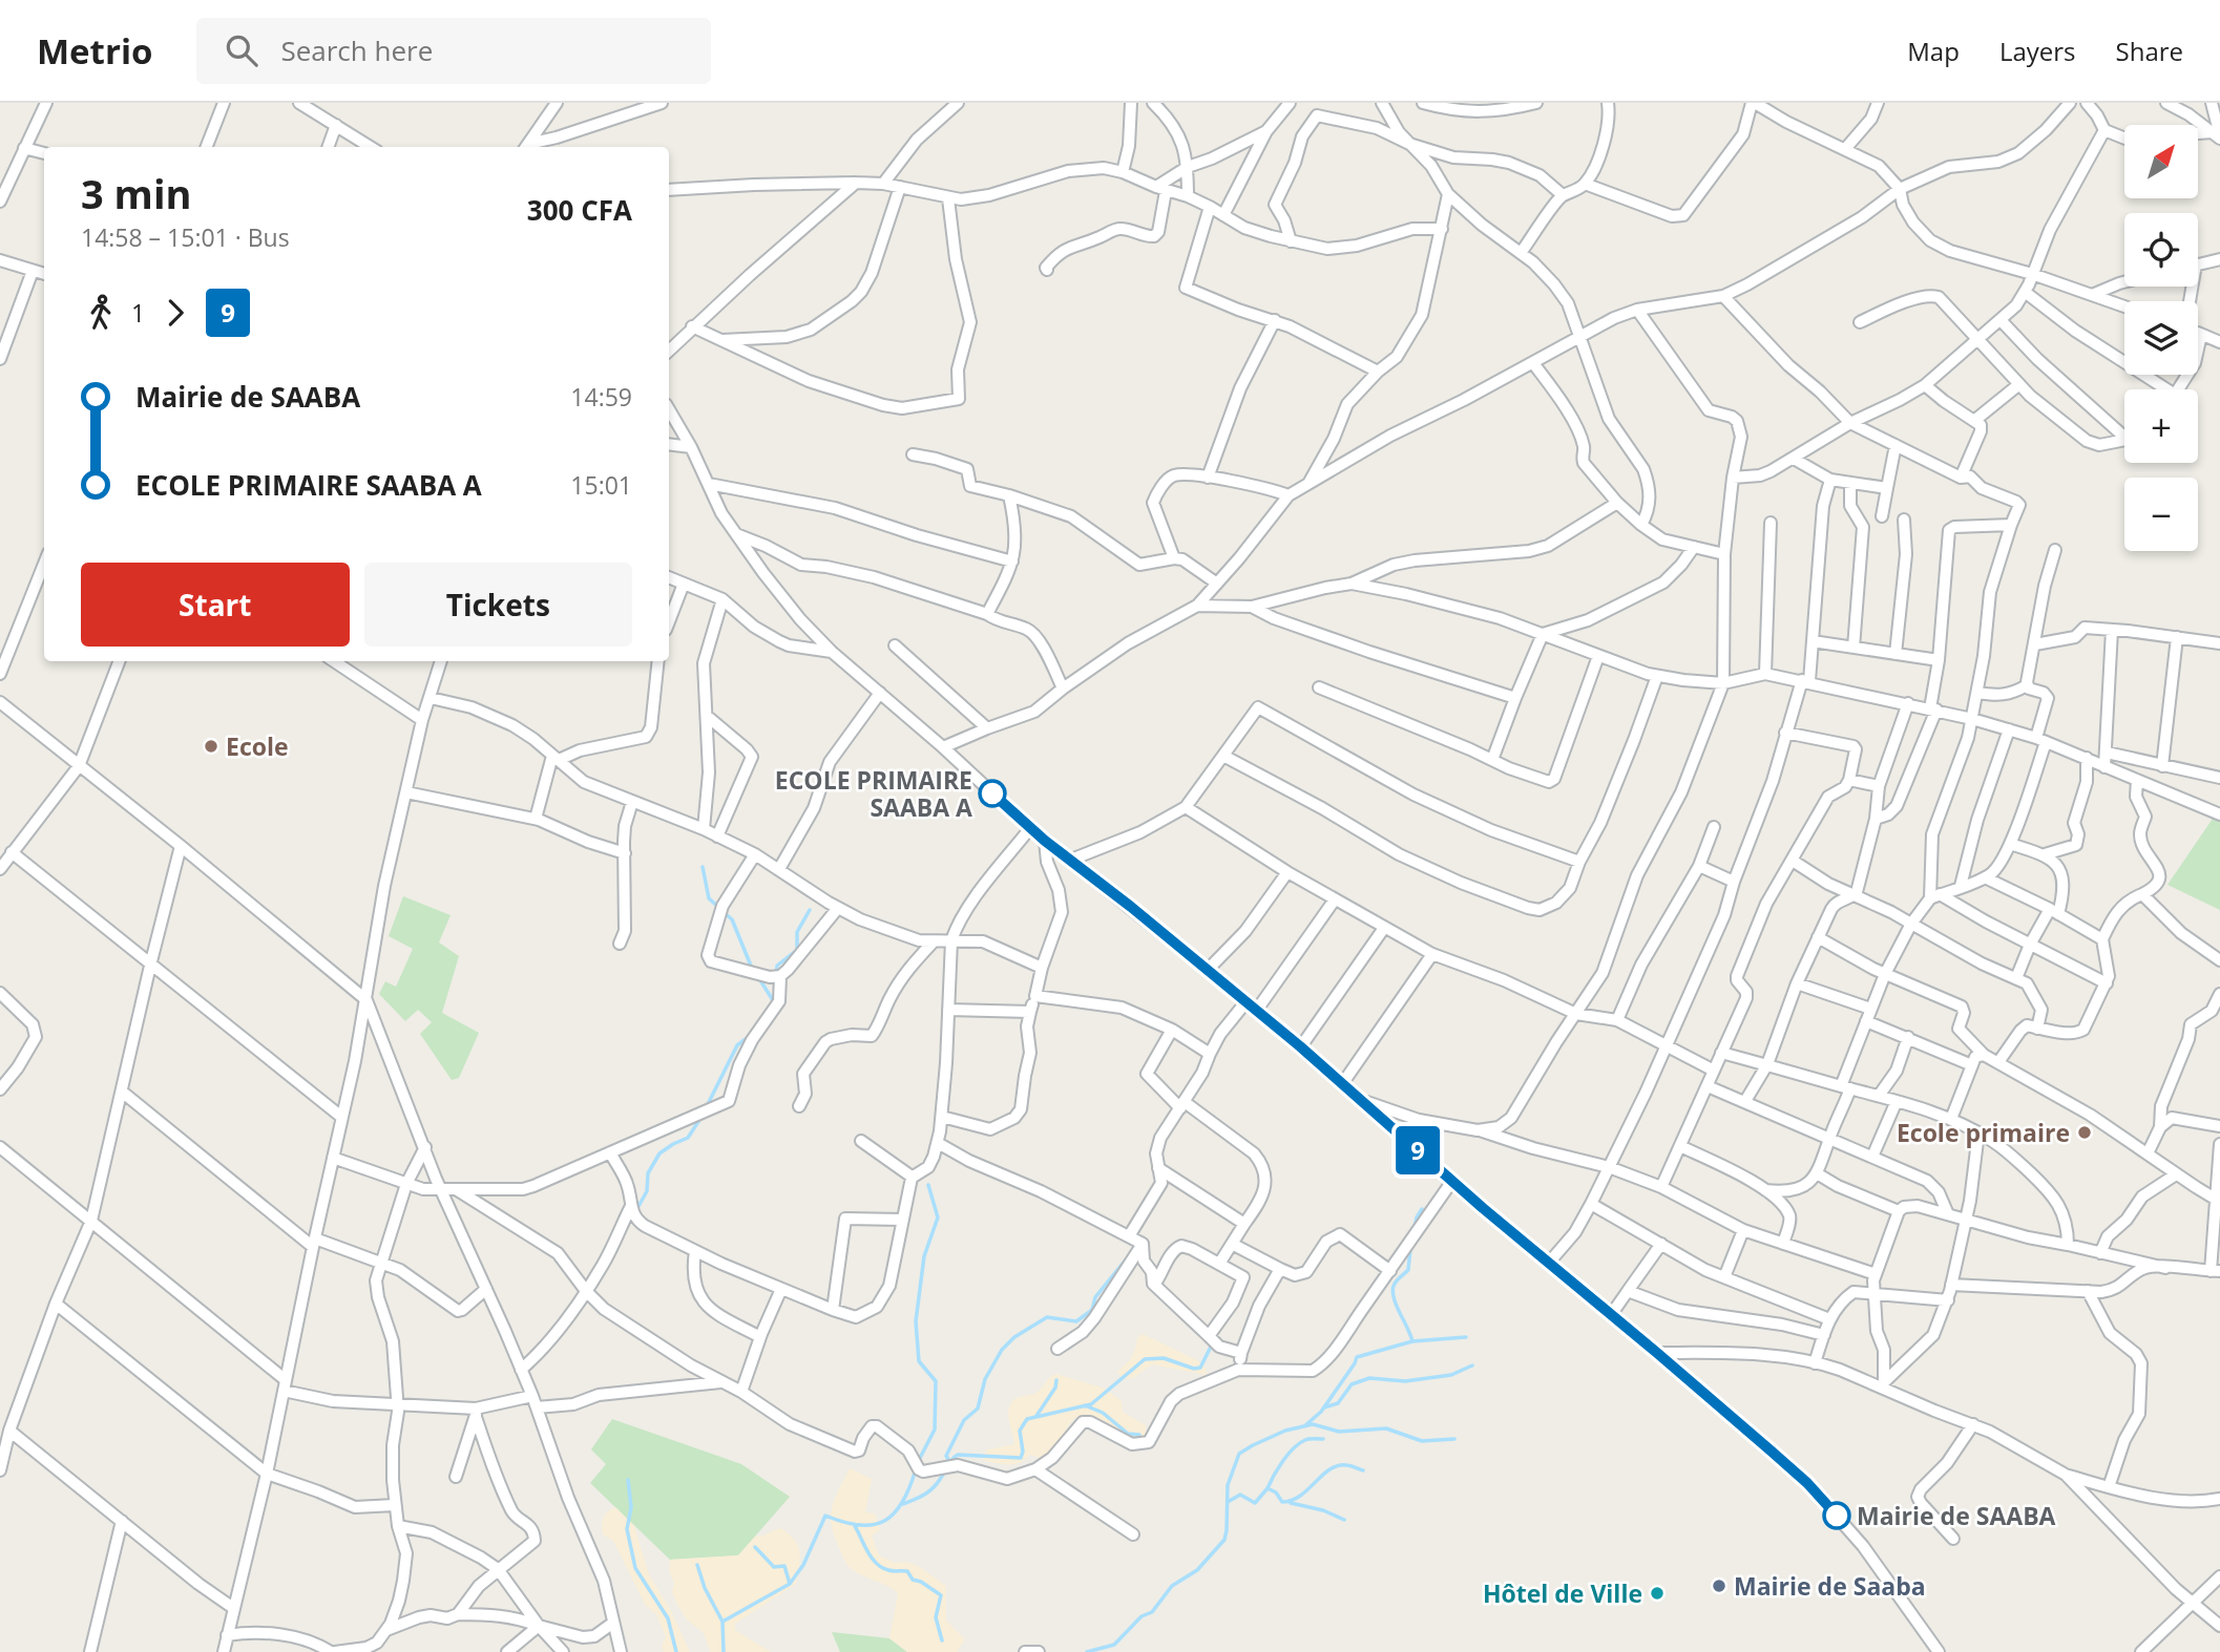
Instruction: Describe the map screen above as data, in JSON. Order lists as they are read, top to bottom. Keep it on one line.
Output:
{"places":["Ecole","ECOLE PRIMAIRE SAABA A","Ecole primaire","Mairie de SAABA","Mairie de Saaba","Hôtel de Ville"],"lines":["bus line 9"],"north":"top right","page":{"header":"Metrio","search":"Search here","nav":["Map","Layers","Share"],"on_map":"9","map_buttons":["+","−"],"heading":["3 min","14:58 – 15:01 · Bus","300 CFA"],"legs":["1","9"],"list":[{"name":"Mairie de SAABA","value":"14:59"},{"name":"ECOLE PRIMAIRE SAABA A","value":"15:01"}],"buttons":["Start","Tickets"]}}
